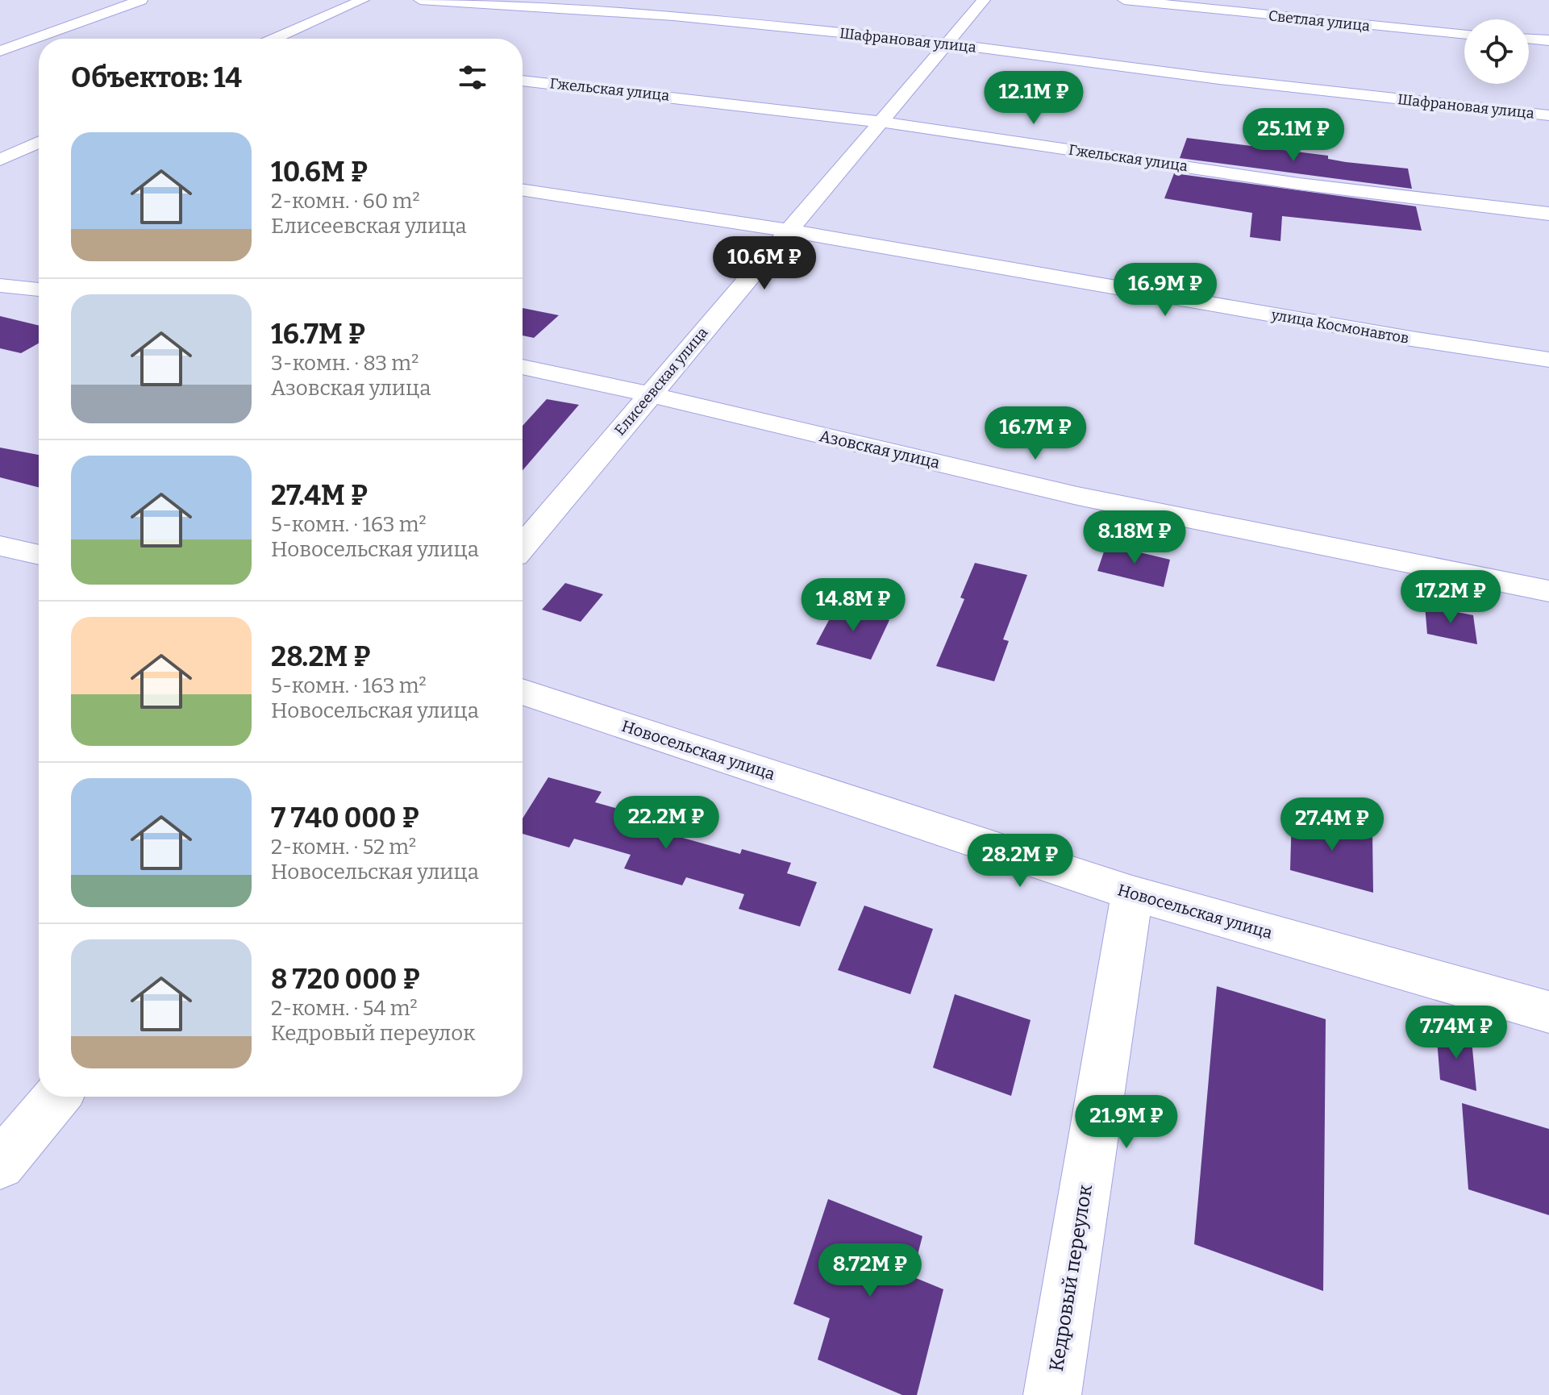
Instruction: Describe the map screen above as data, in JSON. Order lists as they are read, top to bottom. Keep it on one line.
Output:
{"streets":{"street":["Светлая улица","Шафрановая улица","Гжельская улица","улица Космонавтов","Елисеевская улица","Азовская улица","Новосельская улица","Кедровый переулок"]},"crossings":[["Шафрановая улица","Елисеевская улица"],["Гжельская улица","Елисеевская улица"],["улица Космонавтов","Елисеевская улица"],["Елисеевская улица","Азовская улица"],["Новосельская улица","Кедровый переулок"]],"page":{"heading":"Объектов: 14","price":["12.1M ₽","25.1M ₽","10.6M ₽","16.9M ₽","16.7M ₽","8.18M ₽","17.2M ₽","14.8M ₽","22.2M ₽","27.4M ₽","28.2M ₽","7.74M ₽","21.9M ₽","8.72M ₽"],"list":[{"name":"10.6M ₽","note":"2-комн. · 60 m² · Елисеевская улица"},{"name":"16.7M ₽","note":"3-комн. · 83 m² · Азовская улица"},{"name":"27.4M ₽","note":"5-комн. · 163 m² · Новосельская улица"},{"name":"28.2M ₽","note":"5-комн. · 163 m² · Новосельская улица"},{"name":"7 740 000 ₽","note":"2-комн. · 52 m² · Новосельская улица"},{"name":"8 720 000 ₽","note":"2-комн. · 54 m² · Кедровый переулок"}]}}
